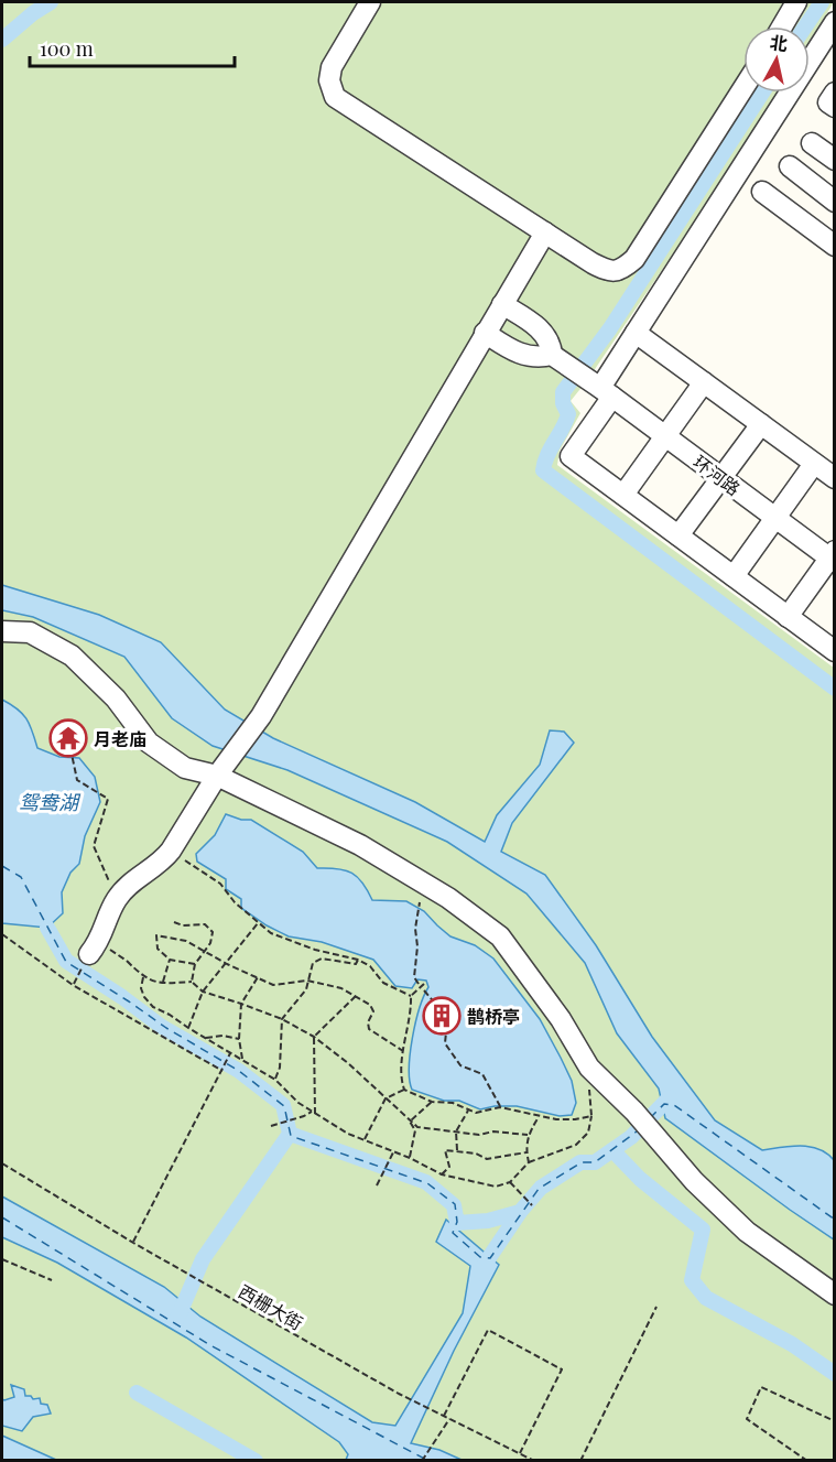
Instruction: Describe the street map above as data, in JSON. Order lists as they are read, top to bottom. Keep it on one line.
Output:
{"streets":{"street":["环河路"],"path":["西栅大街"]},"water":["鸳鸯湖"],"places":{"temple":["月老庙"],"building":["鹊桥亭"]},"scale_bar":"100 m","north":"top"}
